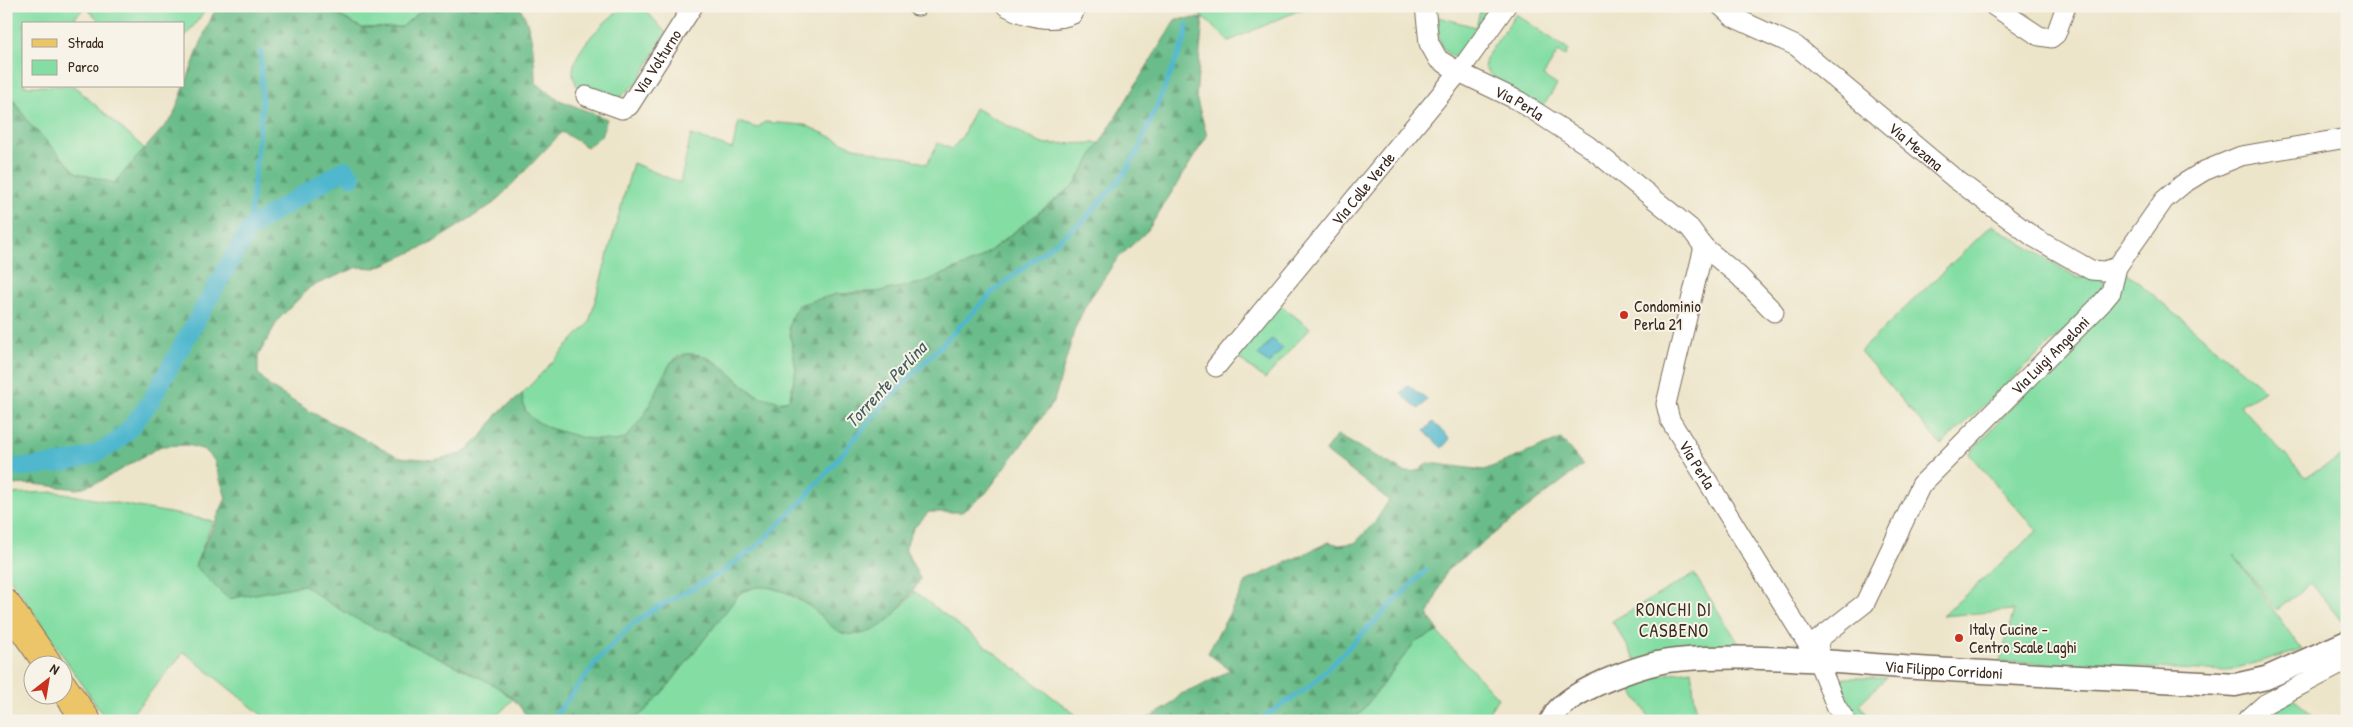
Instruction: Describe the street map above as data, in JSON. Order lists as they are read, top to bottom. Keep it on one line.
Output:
{"streets":{"street":["Via Volturno","Via Perla","Via Mezana","Via Colle Verde","Via Luigi Angeloni","Via Filippo Corridoni"]},"crossings":[["Via Perla","Via Colle Verde"],["Via Perla","Via Luigi Angeloni"],["Via Perla","Via Filippo Corridoni"],["Via Mezana","Via Luigi Angeloni"],["Via Luigi Angeloni","Via Filippo Corridoni"]],"districts":["RONCHI DI CASBENO"],"water":["Torrente Perlina"],"places":["Condominio Perla 21","Italy Cucine - Centro Scale Laghi"],"legend":["Strada","Parco"],"north":"top right"}
